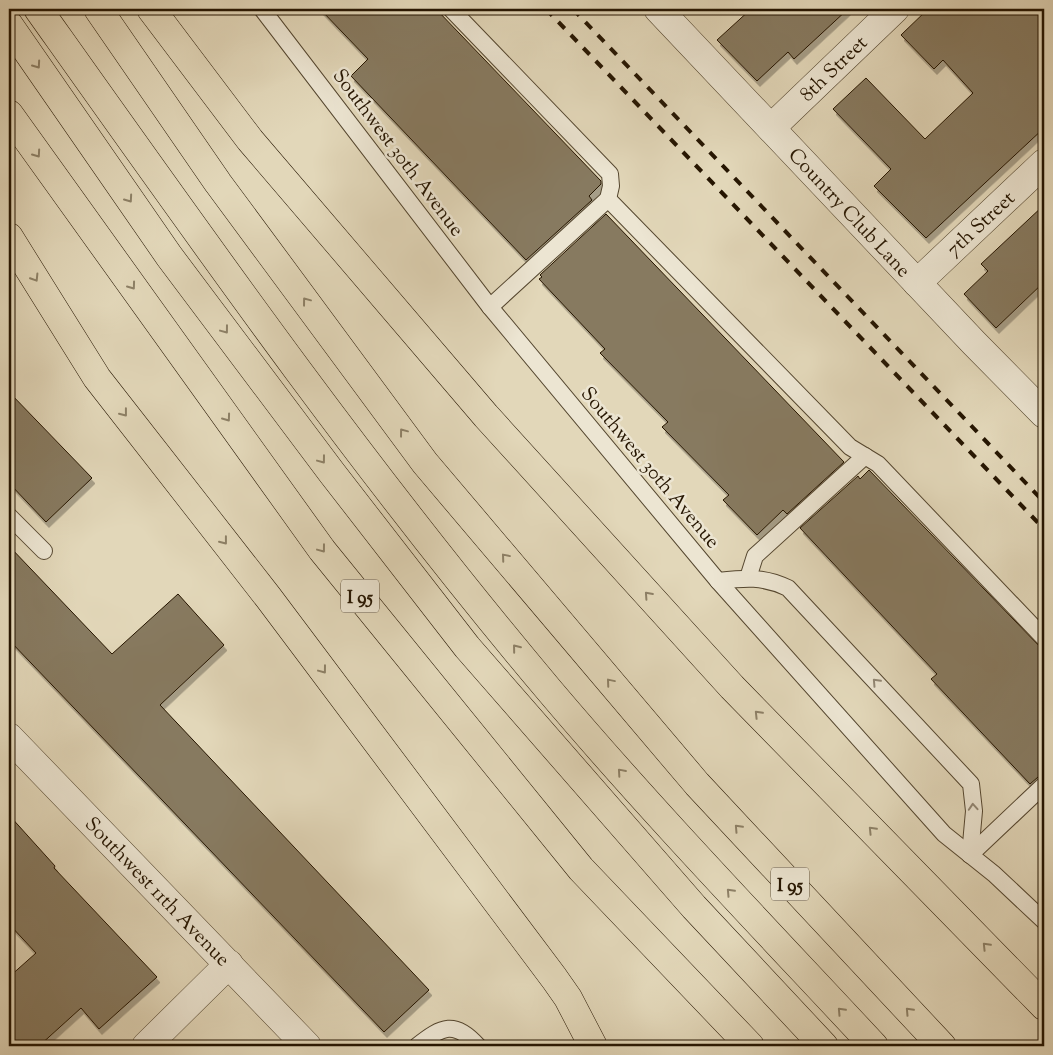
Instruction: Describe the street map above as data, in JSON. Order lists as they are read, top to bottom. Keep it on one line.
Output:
{"streets":{"highway":["I 95"],"street":["8th Street","Country Club Lane","7th Street","Southwest 11th Avenue"],"lane":["Southwest 30th Avenue"]},"crossings":[["8th Street","Country Club Lane"],["Country Club Lane","7th Street"]]}
